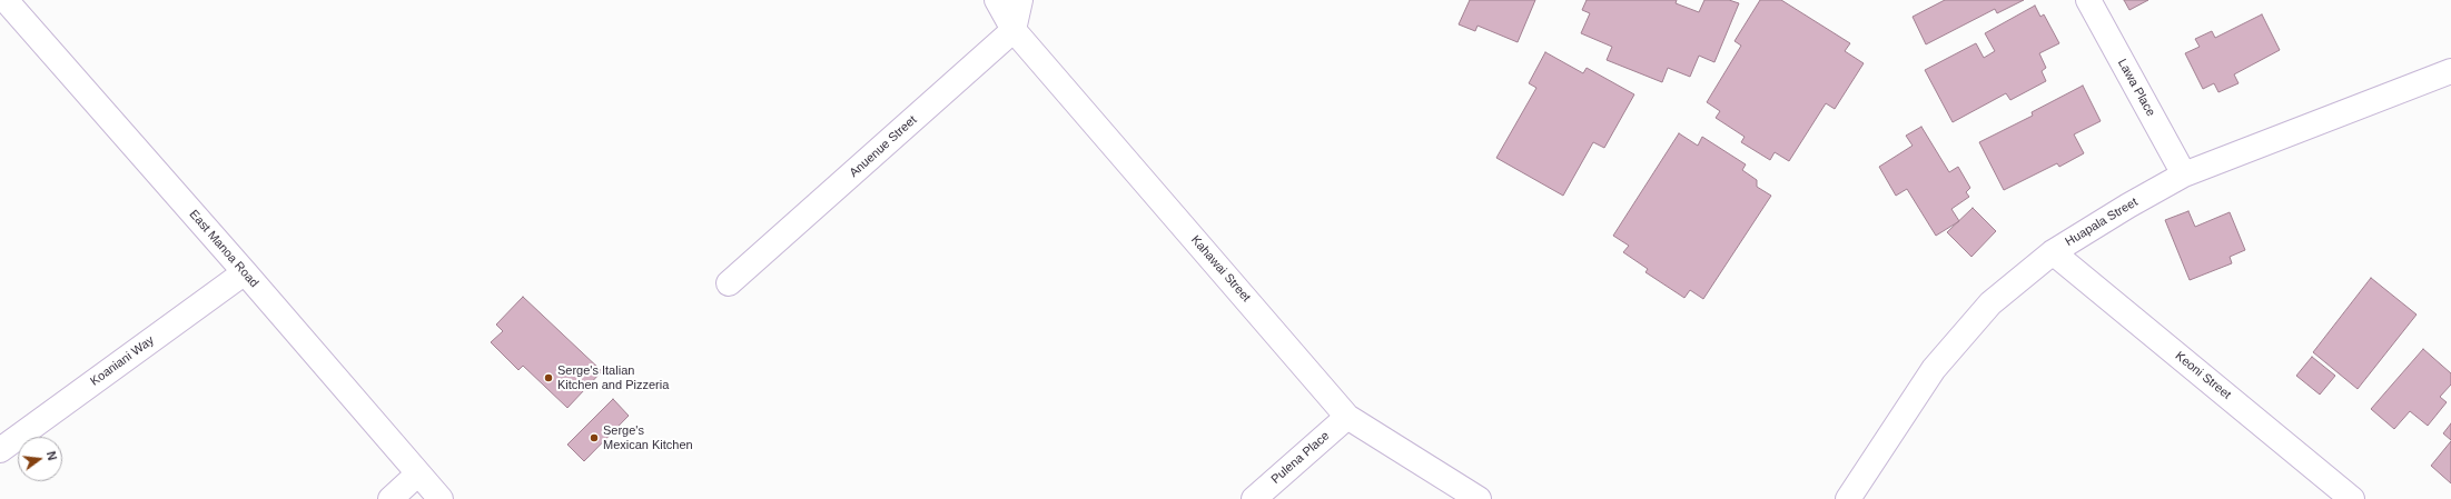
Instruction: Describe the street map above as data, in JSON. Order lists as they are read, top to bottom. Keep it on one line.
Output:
{"streets":{"street":["Lawa Place","Anuenue Street","Huapala Street","East Manoa Road","Kahawai Street","Koaniani Way","Keoni Street","Pulena Place"]},"crossings":[["Lawa Place","Huapala Street"],["Anuenue Street","Kahawai Street"],["Huapala Street","Keoni Street"],["East Manoa Road","Koaniani Way"],["Kahawai Street","Pulena Place"]],"places":["Serge's Italian Kitchen and Pizzeria","Serge's Mexican Kitchen"],"north":"right"}
